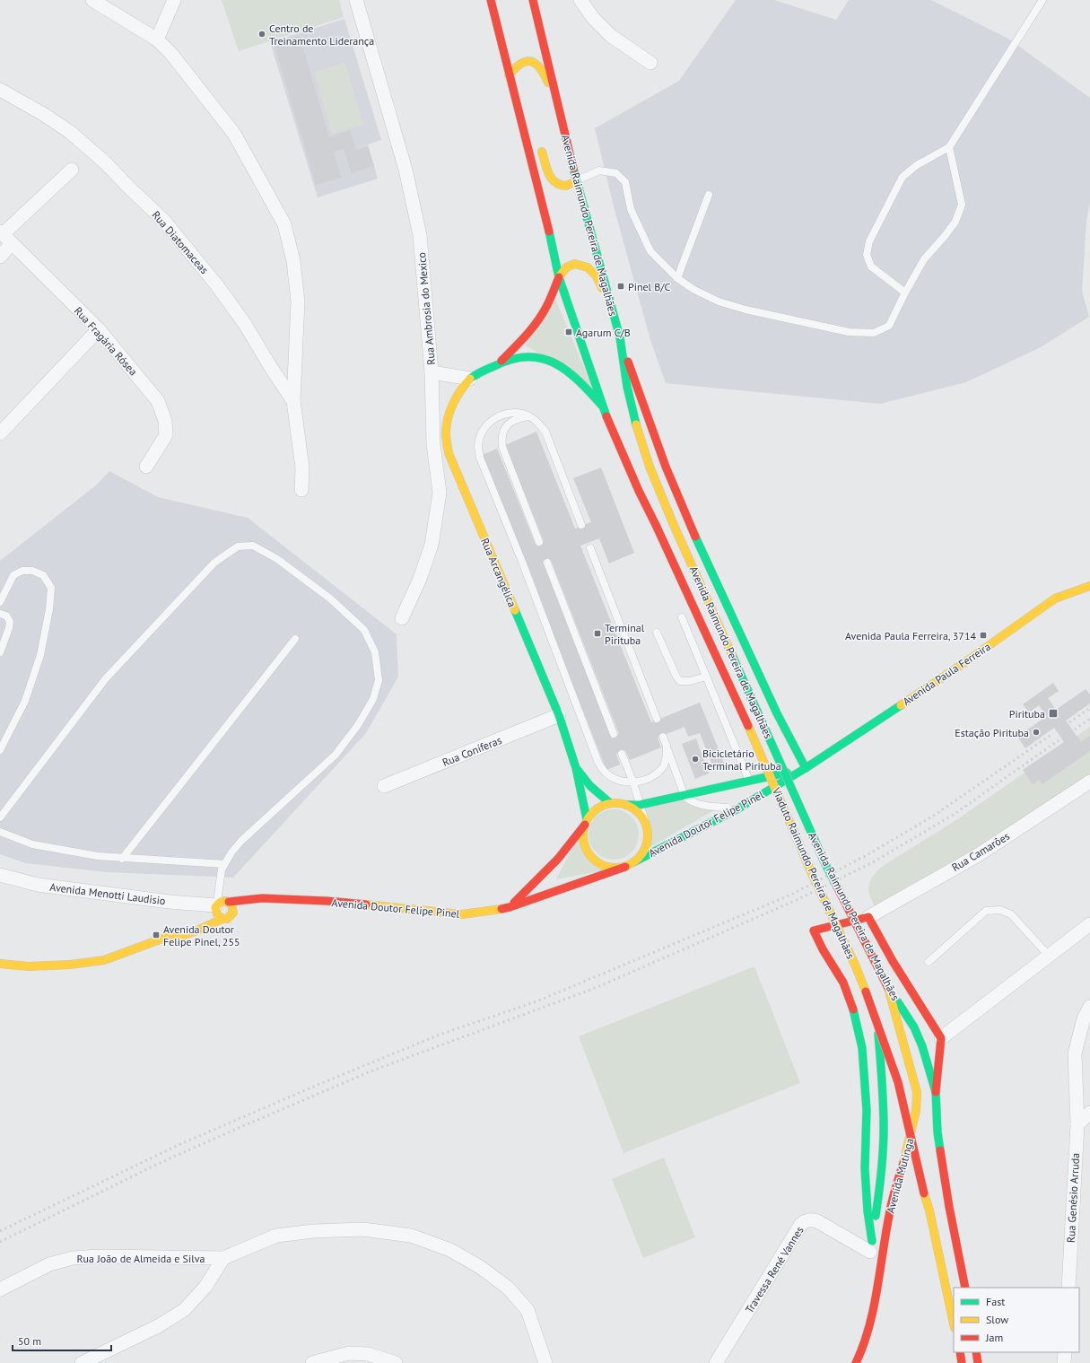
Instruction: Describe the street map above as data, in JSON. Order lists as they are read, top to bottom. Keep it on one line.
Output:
{"streets":{"main road":["Avenida Raimundo Pereira de Magalhães","Rua Arcangélica","Avenida Paula Ferreira","Avenida Doutor Felipe Pinel","Viaduto Raimundo Pereira de Magalhães","Avenida Mutinga"],"street":["Rua Diatomaceas","Rua Ambrosia do Mexico","Rua Fragária Rósea","Rua Coníferas","Rua Camarões","Avenida Menotti Laudisio","Rua Genésio Arruda","Rua João de Almeida e Silva","Travessa René Vannes"]},"crossings":[["Avenida Raimundo Pereira de Magalhães","Avenida Mutinga"],["Rua Arcangélica","Rua Coníferas"],["Rua Arcangélica","Avenida Doutor Felipe Pinel"],["Avenida Paula Ferreira","Avenida Doutor Felipe Pinel"],["Avenida Doutor Felipe Pinel","Avenida Menotti Laudisio"],["Viaduto Raimundo Pereira de Magalhães","Avenida Mutinga"],["Avenida Mutinga","Travessa René Vannes"]],"places":{"other":["Centro de Treinamento Liderança","Estação Pirituba","Bicicletário Terminal Pirituba"],"transit":["Pinel B/C","Agarum C/B","Terminal Pirituba","Avenida Paula Ferreira, 3714","Pirituba","Avenida Doutor Felipe Pinel, 255"]},"legend":["Fast","Slow","Jam"],"scale_bar":"50 m"}
